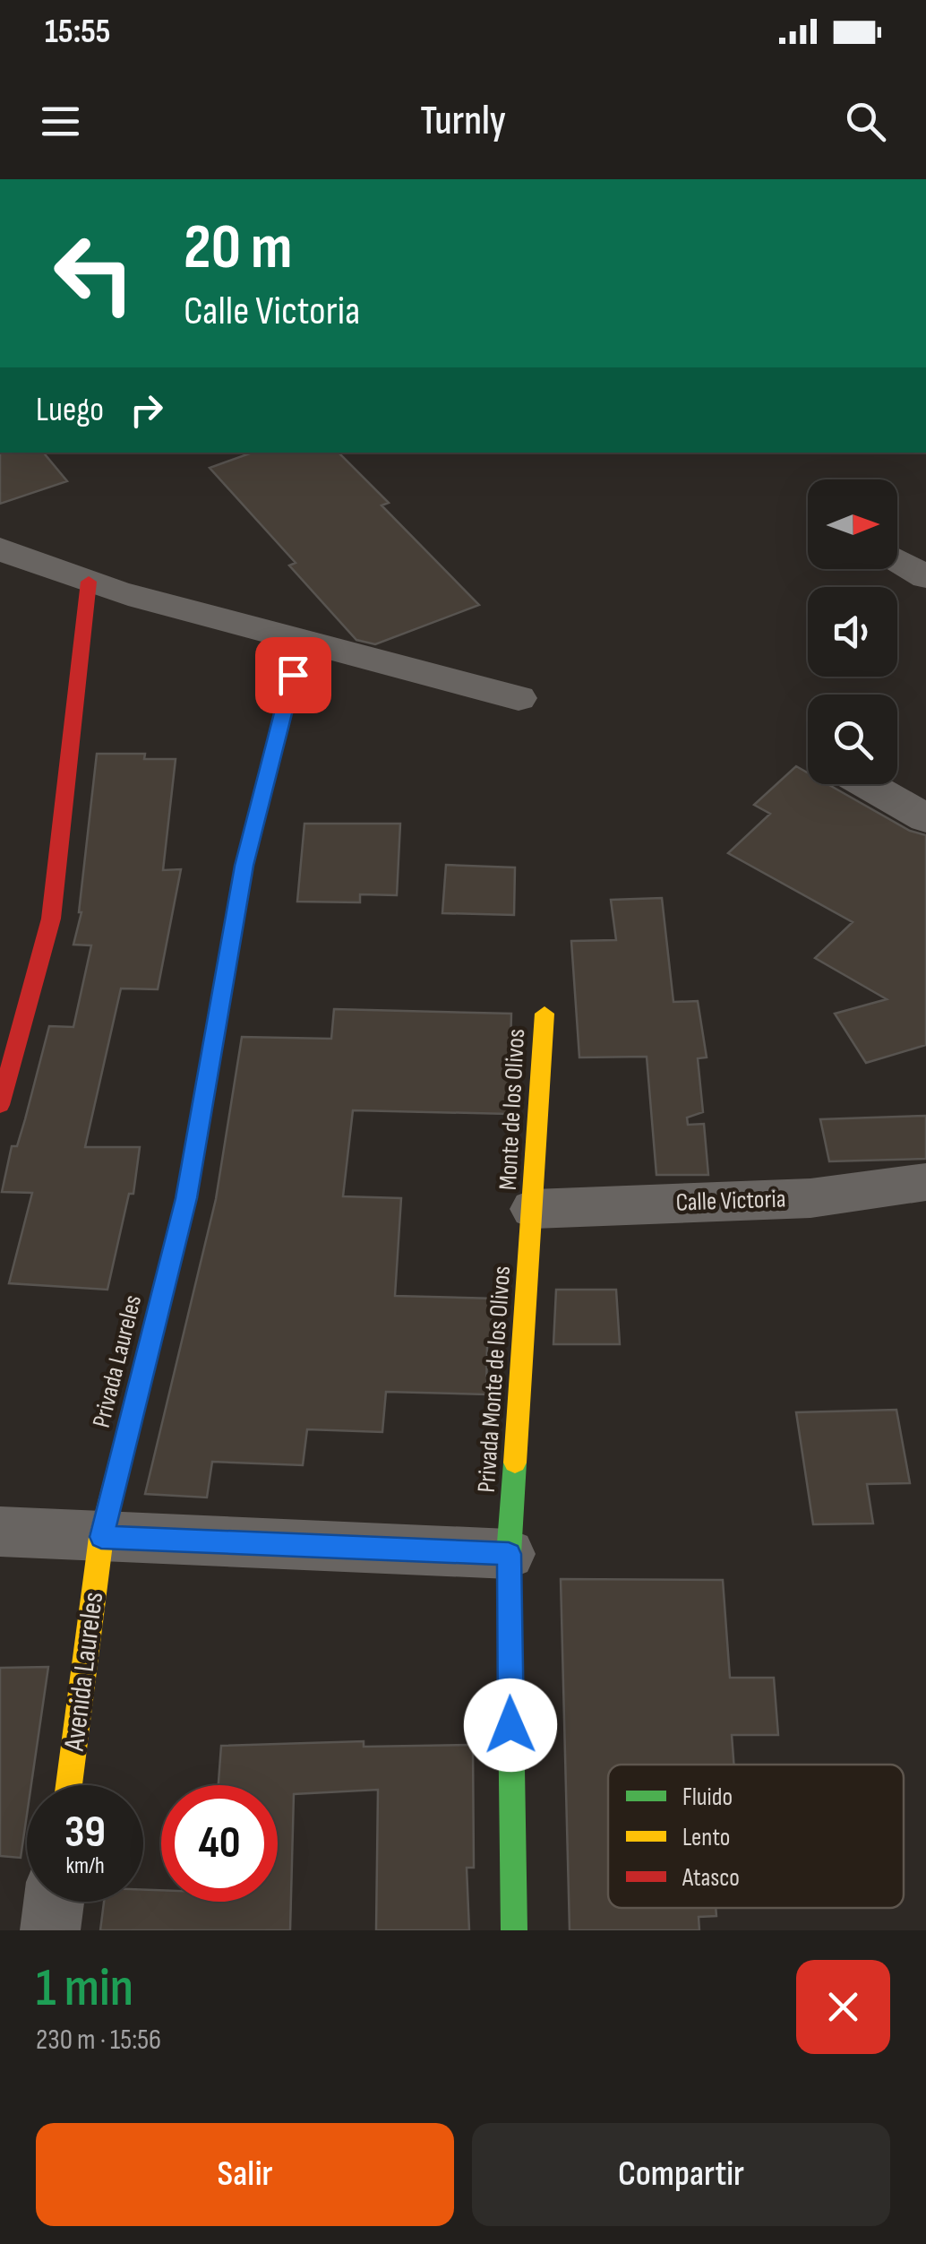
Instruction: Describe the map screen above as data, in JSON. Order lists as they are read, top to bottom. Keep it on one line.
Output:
{"streets":{"street":["Monte de los Olivos","Calle Victoria","Privada Laureles","Privada Monte de los Olivos","Avenida Laureles"]},"crossings":[["Monte de los Olivos","Calle Victoria"],["Monte de los Olivos","Privada Monte de los Olivos"],["Calle Victoria","Privada Monte de los Olivos"],["Privada Laureles","Avenida Laureles"]],"legend":["Fluido","Lento","Atasco"],"north":"right","page":{"status":"15:55","header":"Turnly","turn":["20 m","Calle Victoria"],"then":"Luego","speed":"39 km/h","limit":"40","heading":["1 min","230 m · 15:56"],"buttons":["Salir","Compartir"]}}
